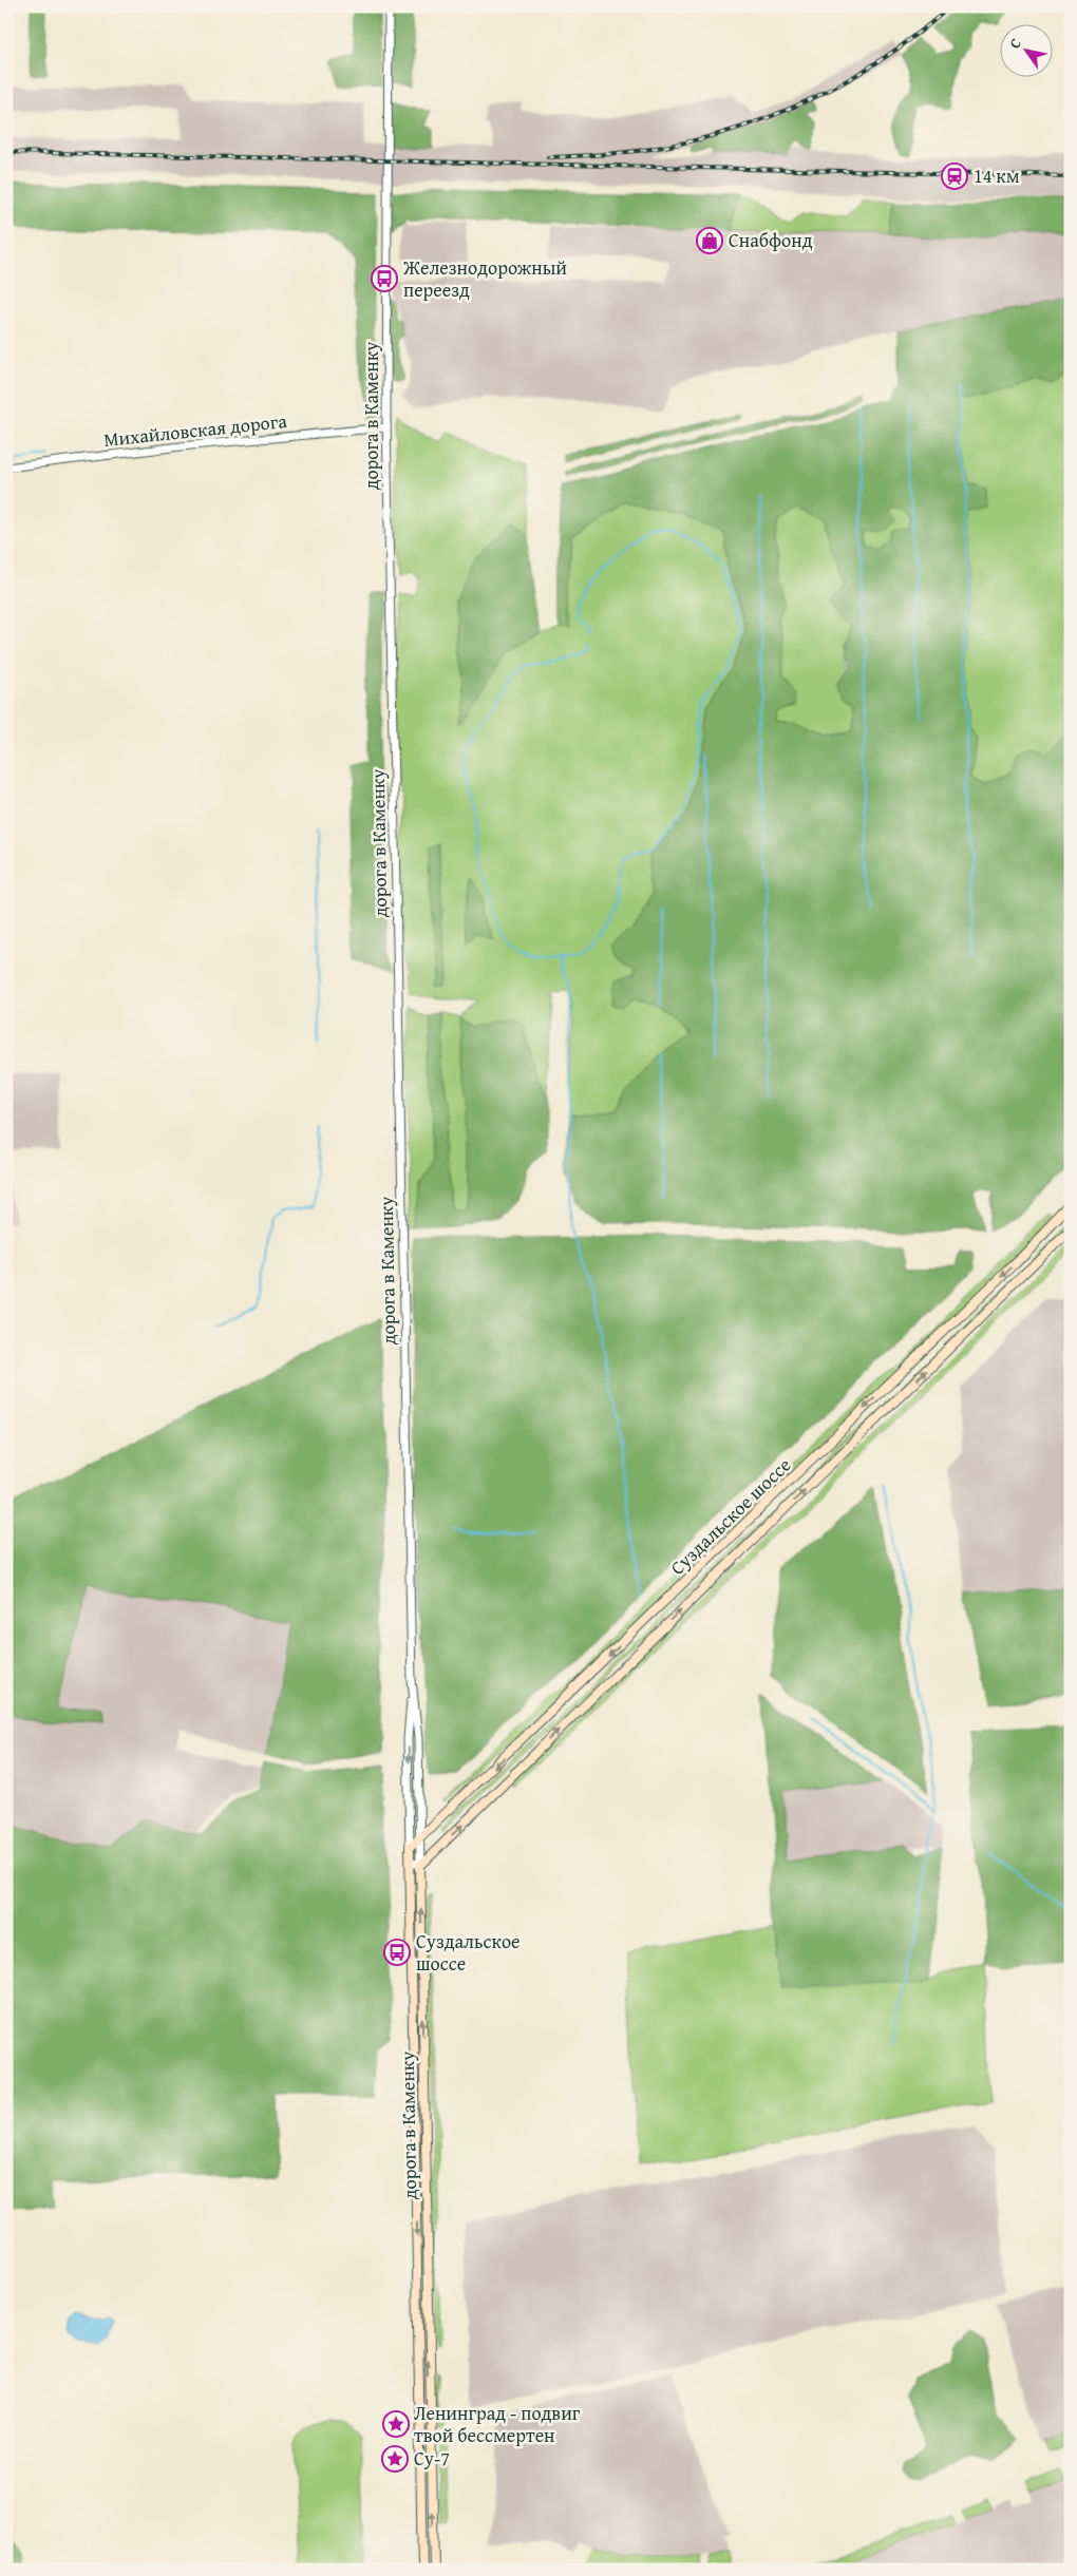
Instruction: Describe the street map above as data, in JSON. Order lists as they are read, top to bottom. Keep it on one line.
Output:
{"streets":{"main road":["дорога в Каменку","Суздальское шоссе"],"street":["Михайловская дорога"]},"crossings":[["дорога в Каменку","Михайловская дорога"],["дорога в Каменку","Суздальское шоссе"]],"places":{"station":["14 км"],"shop":["Снабфонд"],"bus stop":["Железнодорожный переезд","Суздальское шоссе"],"place":["Ленинград - подвиг твой бессмертен","Су-7"]},"north":"top left"}
